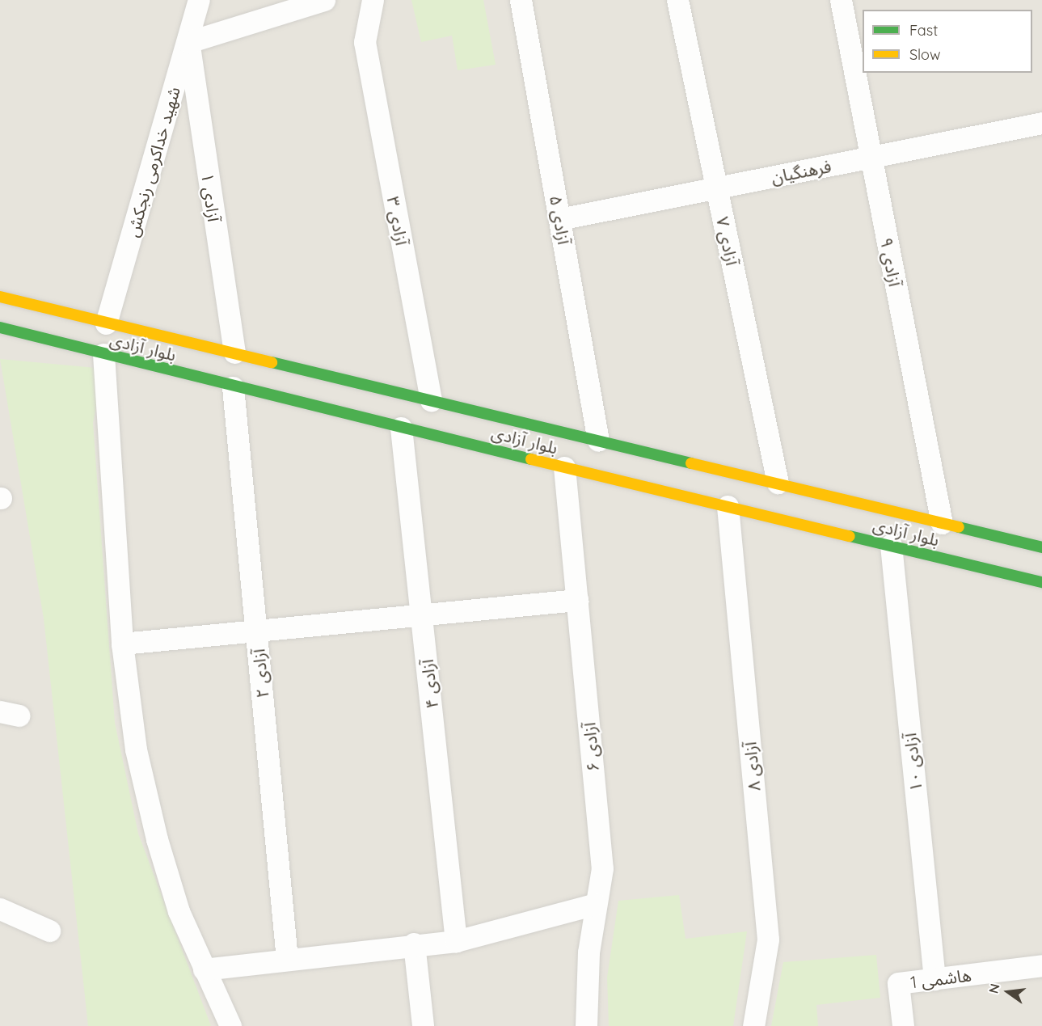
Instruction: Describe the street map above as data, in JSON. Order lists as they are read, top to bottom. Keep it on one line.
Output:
{"streets":{"main road":["بلوار آزادی"],"street":["شهید خداکرمی رنجکش","فرهنگیان","آزادی ۱","آزادی ۵","آزادی ۳","آزادی ۷","آزادی ۹","آزادی ۲","آزادی ۴","آزادی ۶","آزادی ۱۰","آزادی ۸","هاشمی 1"]},"crossings":[["شهید خداکرمی رنجکش","آزادی ۱"],["شهید خداکرمی رنجکش","بلوار آزادی"],["فرهنگیان","آزادی ۵"],["فرهنگیان","آزادی ۷"],["فرهنگیان","آزادی ۹"],["آزادی ۱","بلوار آزادی"],["آزادی ۵","بلوار آزادی"],["آزادی ۳","بلوار آزادی"],["آزادی ۷","بلوار آزادی"],["آزادی ۹","بلوار آزادی"],["بلوار آزادی","آزادی ۲"],["بلوار آزادی","آزادی ۴"],["بلوار آزادی","آزادی ۶"],["بلوار آزادی","آزادی ۱۰"],["بلوار آزادی","آزادی ۸"],["آزادی ۱۰","هاشمی 1"]],"legend":["Fast","Slow"],"north":"left"}
